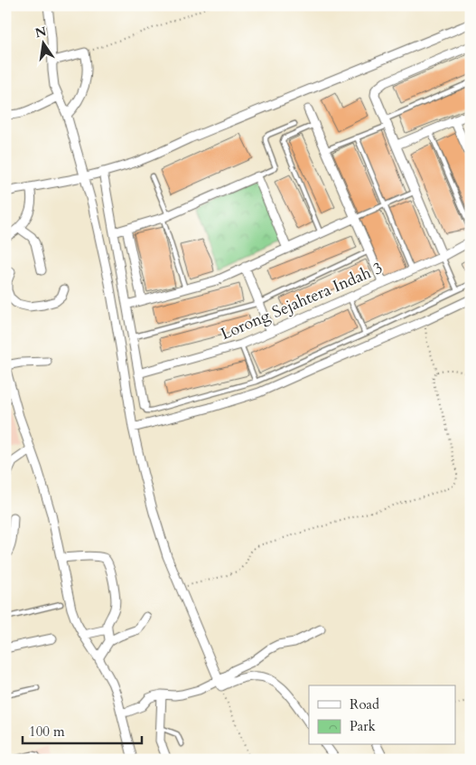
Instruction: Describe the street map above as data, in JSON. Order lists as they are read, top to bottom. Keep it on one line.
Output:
{"streets":{"street":["Lorong Sejahtera Indah 3"]},"legend":["Road","Park"],"scale_bar":"100 m","north":"top"}
